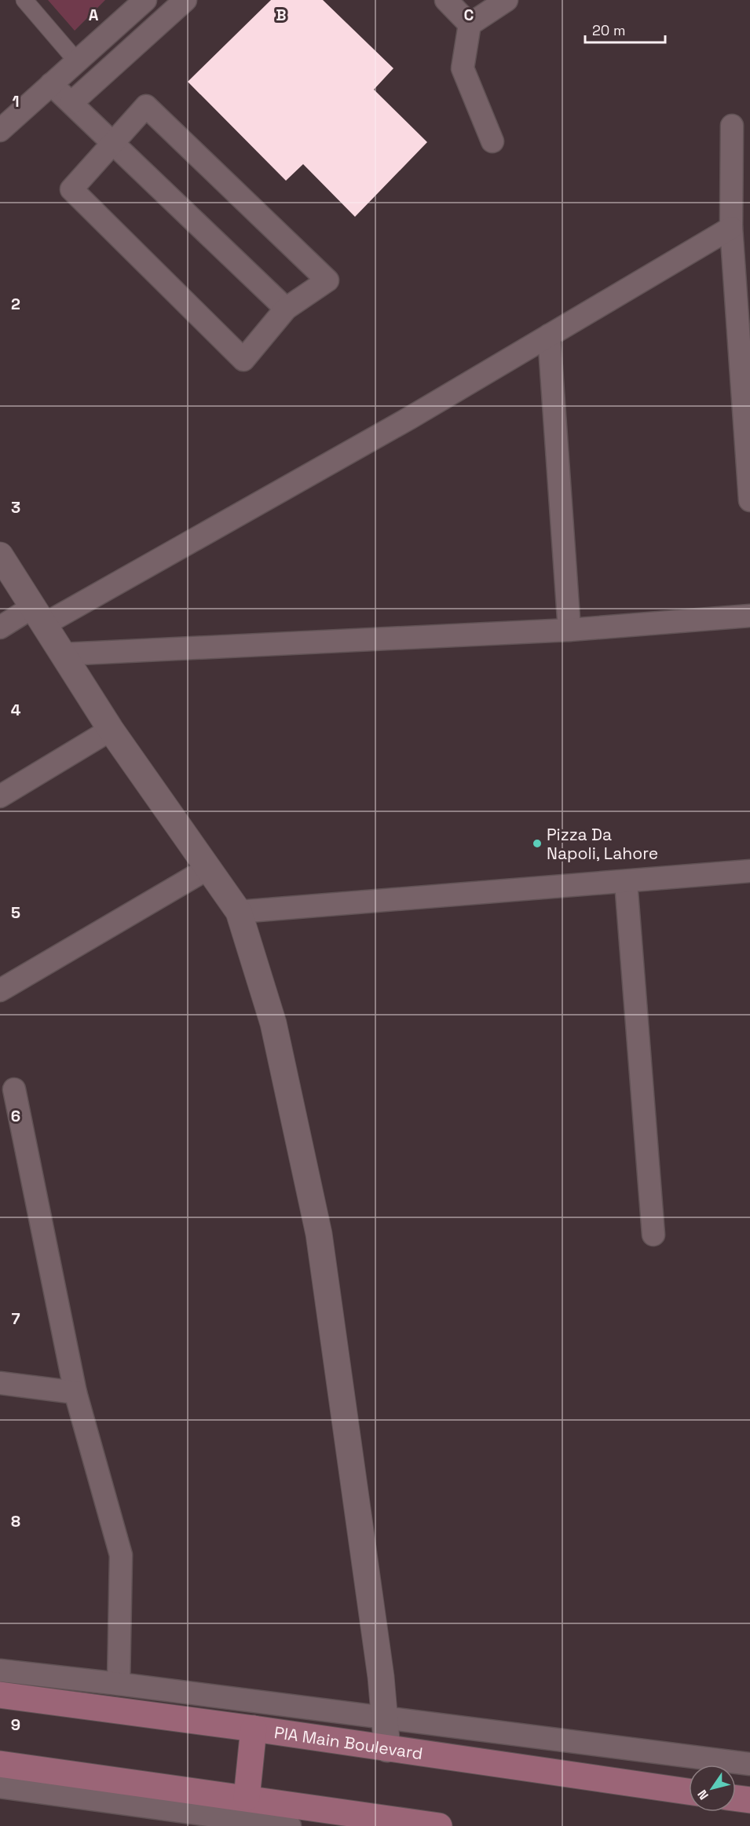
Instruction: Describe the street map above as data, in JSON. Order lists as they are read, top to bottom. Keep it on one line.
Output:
{"streets":{"main road":["PIA Main Boulevard"]},"places":["Pizza Da Napoli, Lahore"],"scale_bar":"20 m","north":"bottom left","grid":{"columns":["A","B","C"],"rows":["1","2","3","4","5","6","7","8","9"]}}
